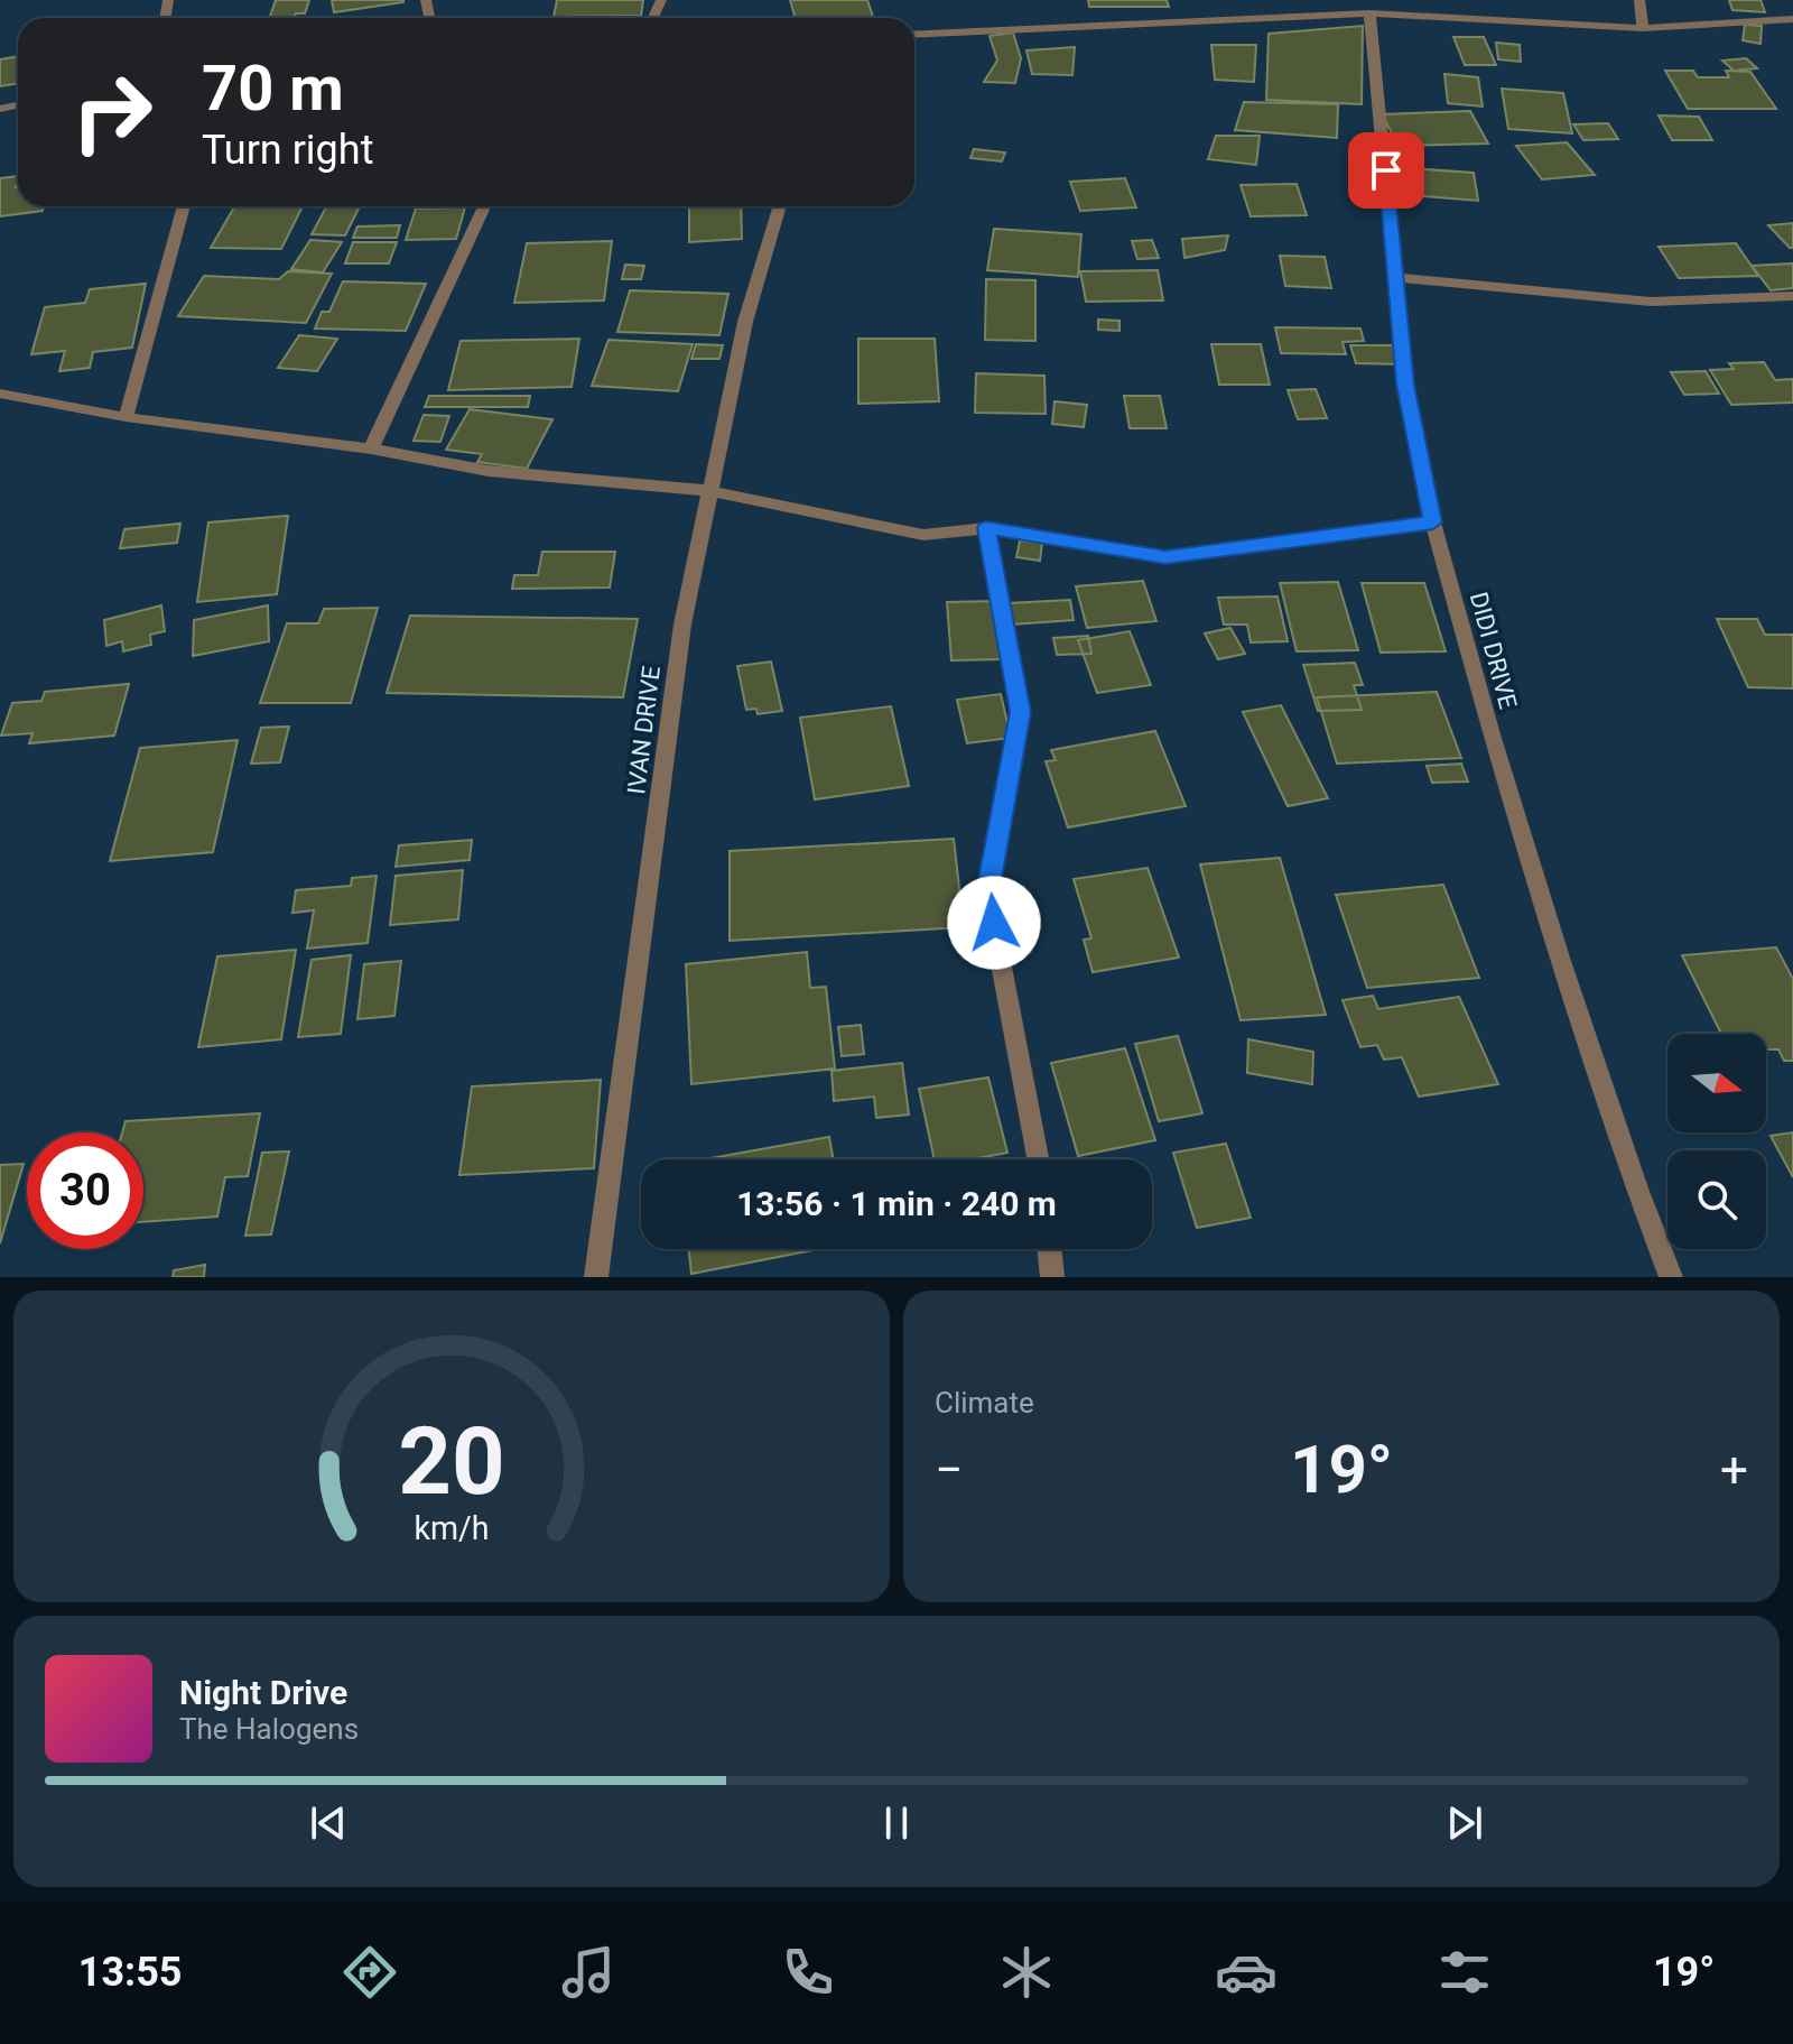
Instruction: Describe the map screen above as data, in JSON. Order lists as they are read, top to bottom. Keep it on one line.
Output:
{"streets":{"street":["DIDI DRIVE","IVAN DRIVE"]},"north":"right","page":{"turn":["70 m","Turn right"],"limit":"30","trip":"13:56 · 1 min · 240 m","tile":"Climate","heat":["−","19°","+"],"song":["Night Drive","The Halogens"],"tabs":["13:55","19°"],"gauge":["20","km/h"]}}
